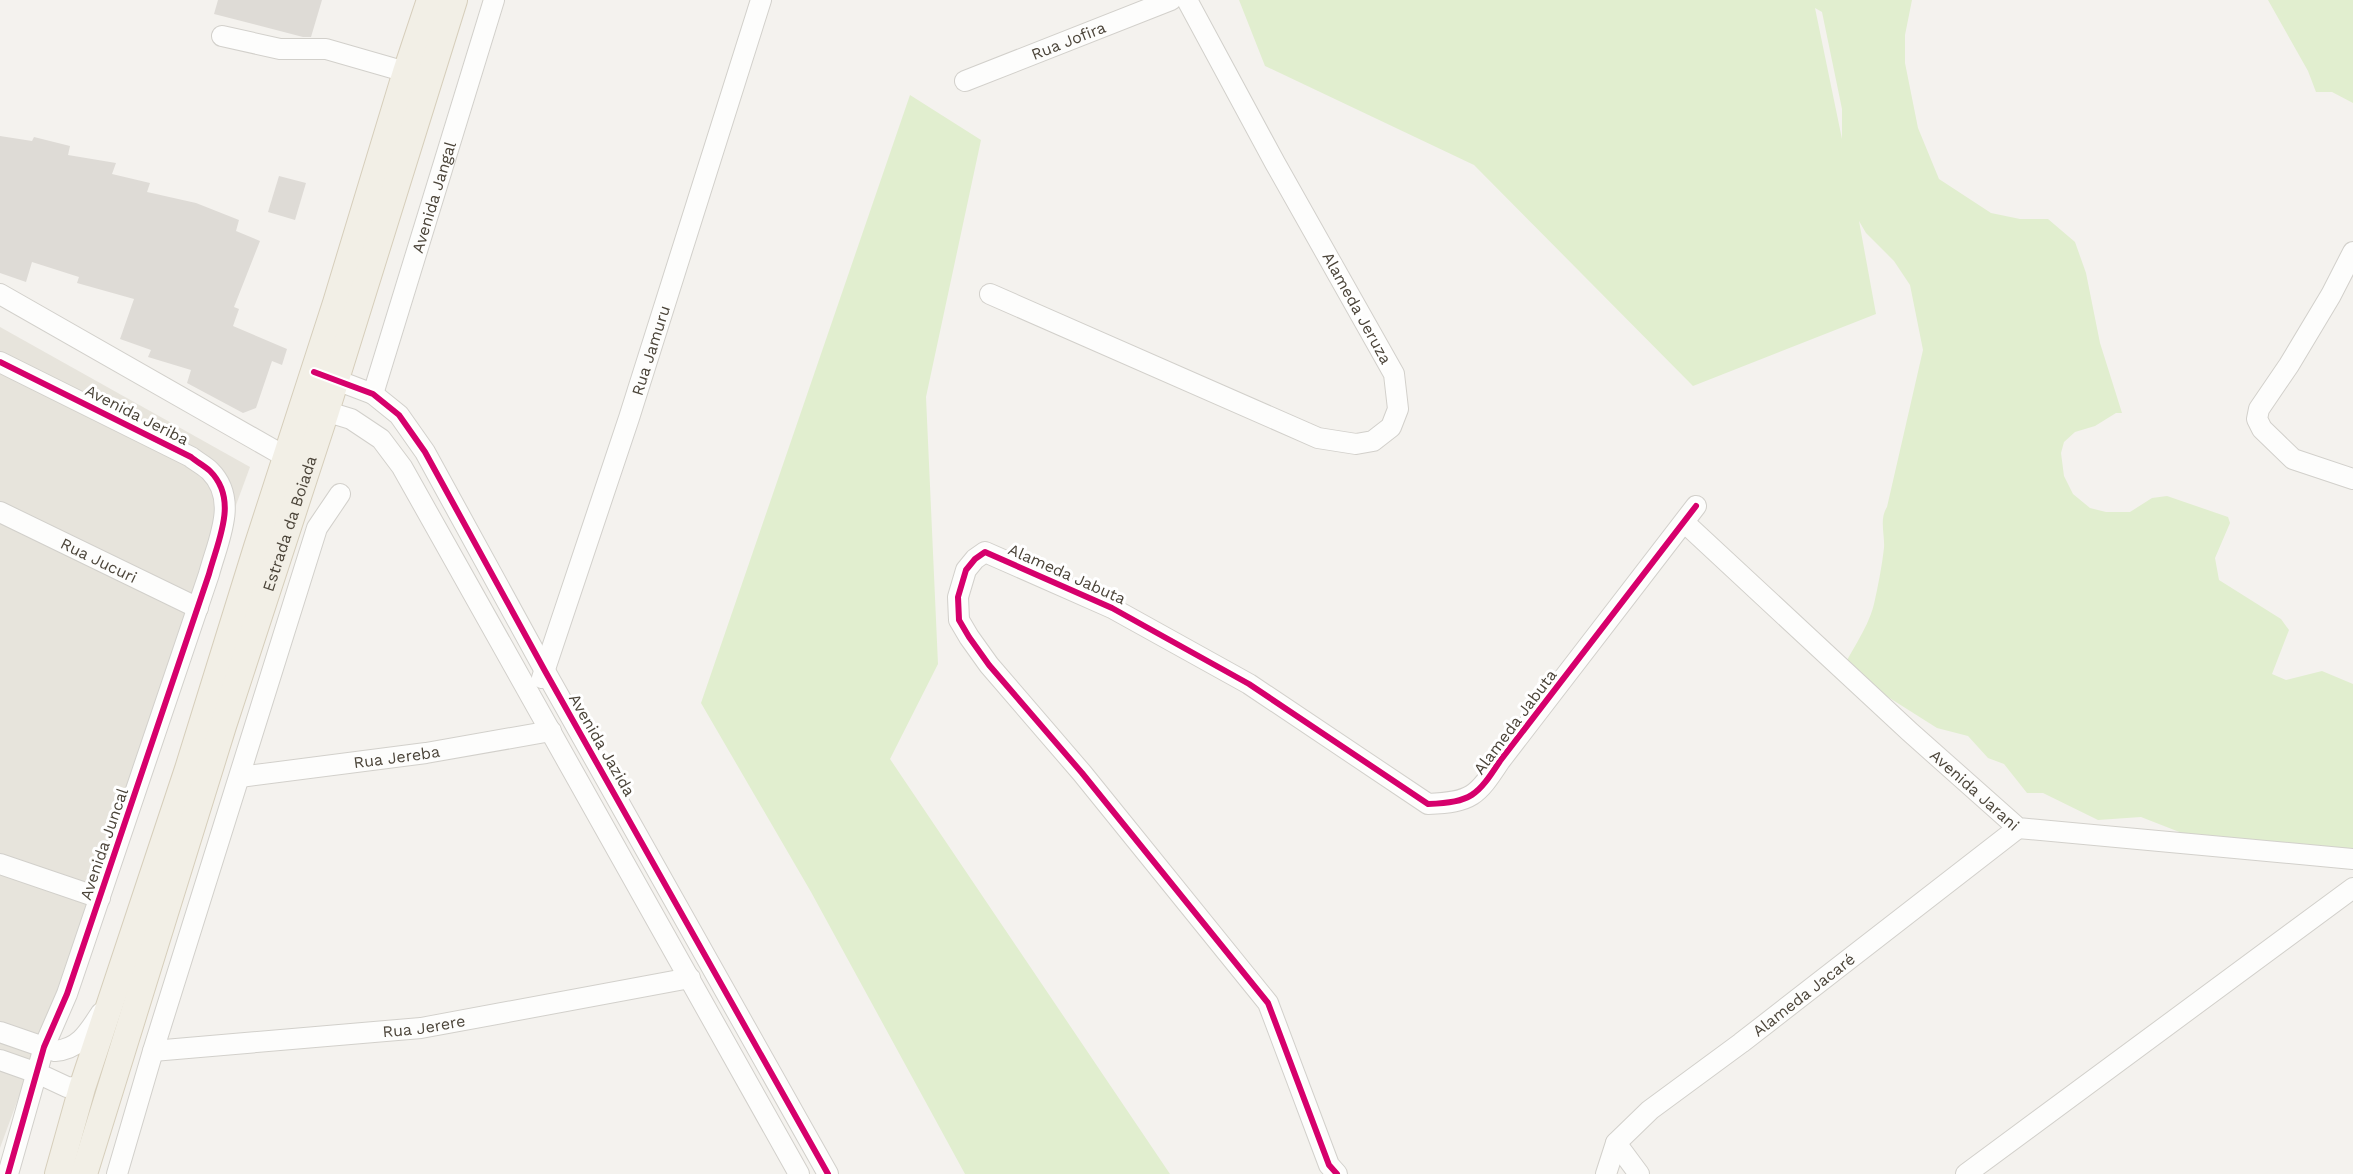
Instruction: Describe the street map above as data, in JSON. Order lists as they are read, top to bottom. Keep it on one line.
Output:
{"streets":{"main road":["Estrada da Boiada"],"street":["Rua Jofira","Avenida Jangal","Alameda Jeruza","Rua Jamuru","Avenida Jeriba","Rua Jucuri","Alameda Jabuta","Avenida Jazida","Rua Jereba","Avenida Jarani","Avenida Juncal","Alameda Jacaré","Rua Jerere"]},"crossings":[["Avenida Jangal","Avenida Jazida"],["Rua Jamuru","Avenida Jazida"],["Avenida Jeriba","Avenida Juncal"],["Estrada da Boiada","Avenida Jazida"],["Rua Jucuri","Avenida Juncal"],["Alameda Jabuta","Avenida Jarani"],["Avenida Jazida","Rua Jerere"],["Avenida Jarani","Alameda Jacaré"]]}
